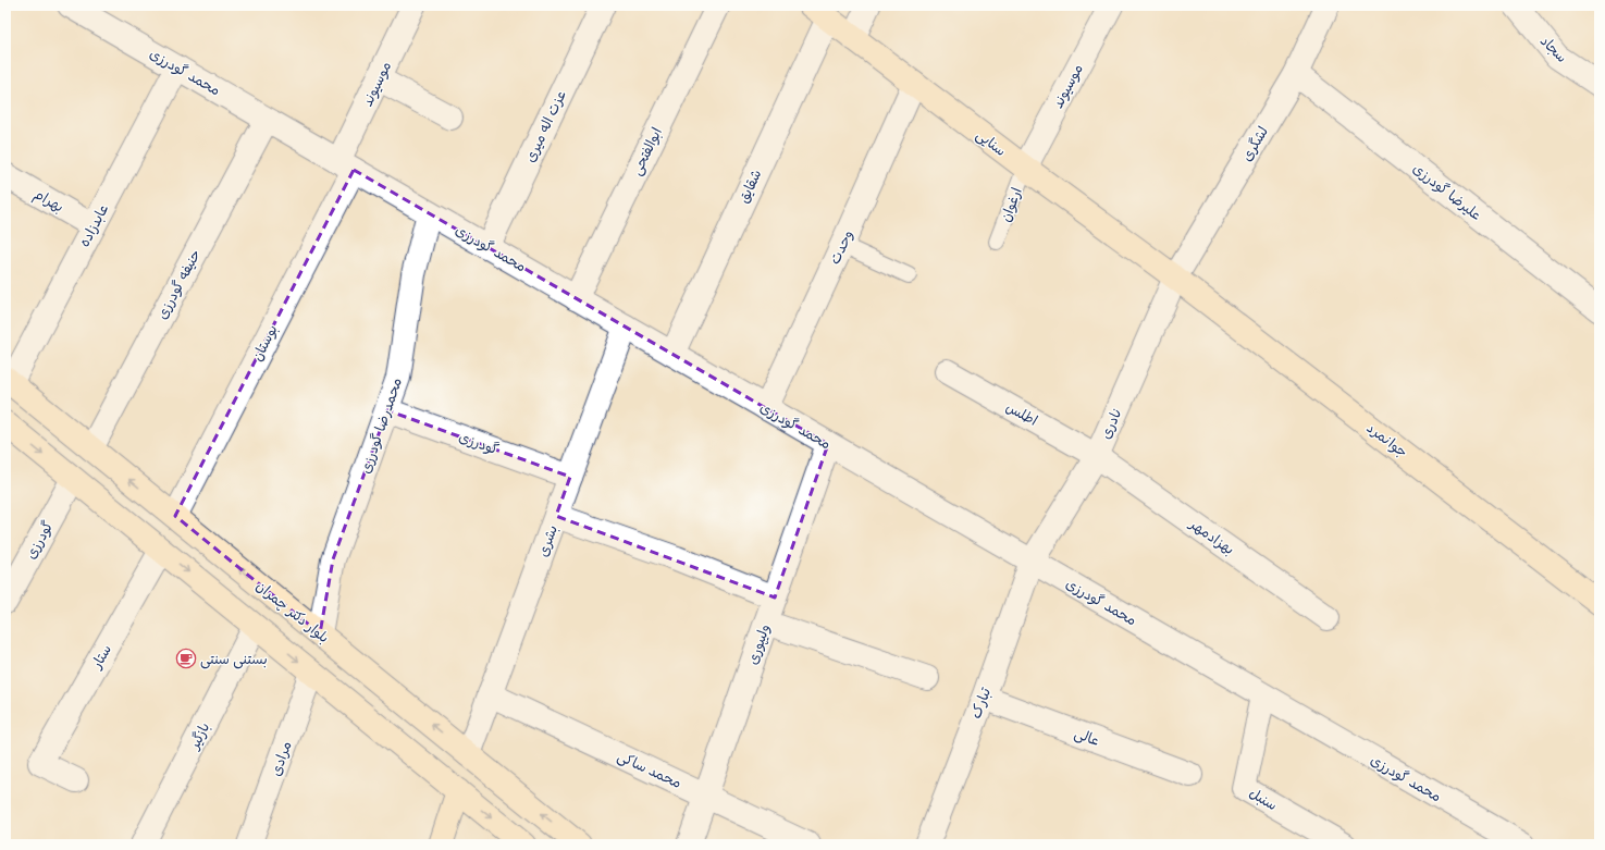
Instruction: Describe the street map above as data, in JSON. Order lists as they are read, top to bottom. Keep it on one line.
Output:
{"streets":{"main road":["سنایی","جوانمرد","بلوار دکتر چمران"],"street":["سجاد","محمد گودرزی","موسیوند","عزت اله میری","لشگری","ابوالفتحی","شقایق","علیرضا گودرزی","بهرام","عابدزاده","وحدت","حنیفه گودرزی","بوستان","اطلس","نادری","محمدرضا گودرزی","گودرزی","بهزادمهر","بشری","ولیپوری","ستار","تبارک","بازگیر","عالی","مرادی","محمد ساکی","سنبل"],"lane":["ارغوان"]},"crossings":[["محمد گودرزی","موسیوند"],["محمد گودرزی","عزت اله میری"],["محمد گودرزی","ابوالفتحی"],["محمد گودرزی","شقایق"],["محمد گودرزی","عابدزاده"],["محمد گودرزی","وحدت"],["محمد گودرزی","حنیفه گودرزی"],["محمد گودرزی","بوستان"],["محمد گودرزی","نادری"],["محمد گودرزی","محمدرضا گودرزی"],["محمد گودرزی","بشری"],["محمد گودرزی","ولیپوری"],["محمد گودرزی","تبارک"],["محمد گودرزی","سنبل"],["موسیوند","سنایی"],["موسیوند","ارغوان"],["موسیوند","بوستان"],["سنایی","لشگری"],["سنایی","شقایق"],["سنایی","ارغوان"],["سنایی","وحدت"],["سنایی","نادری"],["سنایی","جوانمرد"],["لشگری","علیرضا گودرزی"],["لشگری","نادری"],["لشگری","جوانمرد"],["بهرام","عابدزاده"],["عابدزاده","بلوار دکتر چمران"],["حنیفه گودرزی","بلوار دکتر چمران"],["بوستان","بلوار دکتر چمران"],["اطلس","نادری"],["اطلس","بهزادمهر"],["نادری","جوانمرد"],["نادری","بهزادمهر"],["نادری","تبارک"],["محمدرضا گودرزی","گودرزی"],["محمدرضا گودرزی","بلوار دکتر چمران"],["گودرزی","بشری"],["بشری","بلوار دکتر چمران"],["بشری","محمد ساکی"],["ولیپوری","محمد ساکی"],["تبارک","عالی"]],"places":{"cafe":["بستنی سنتی"]}}
